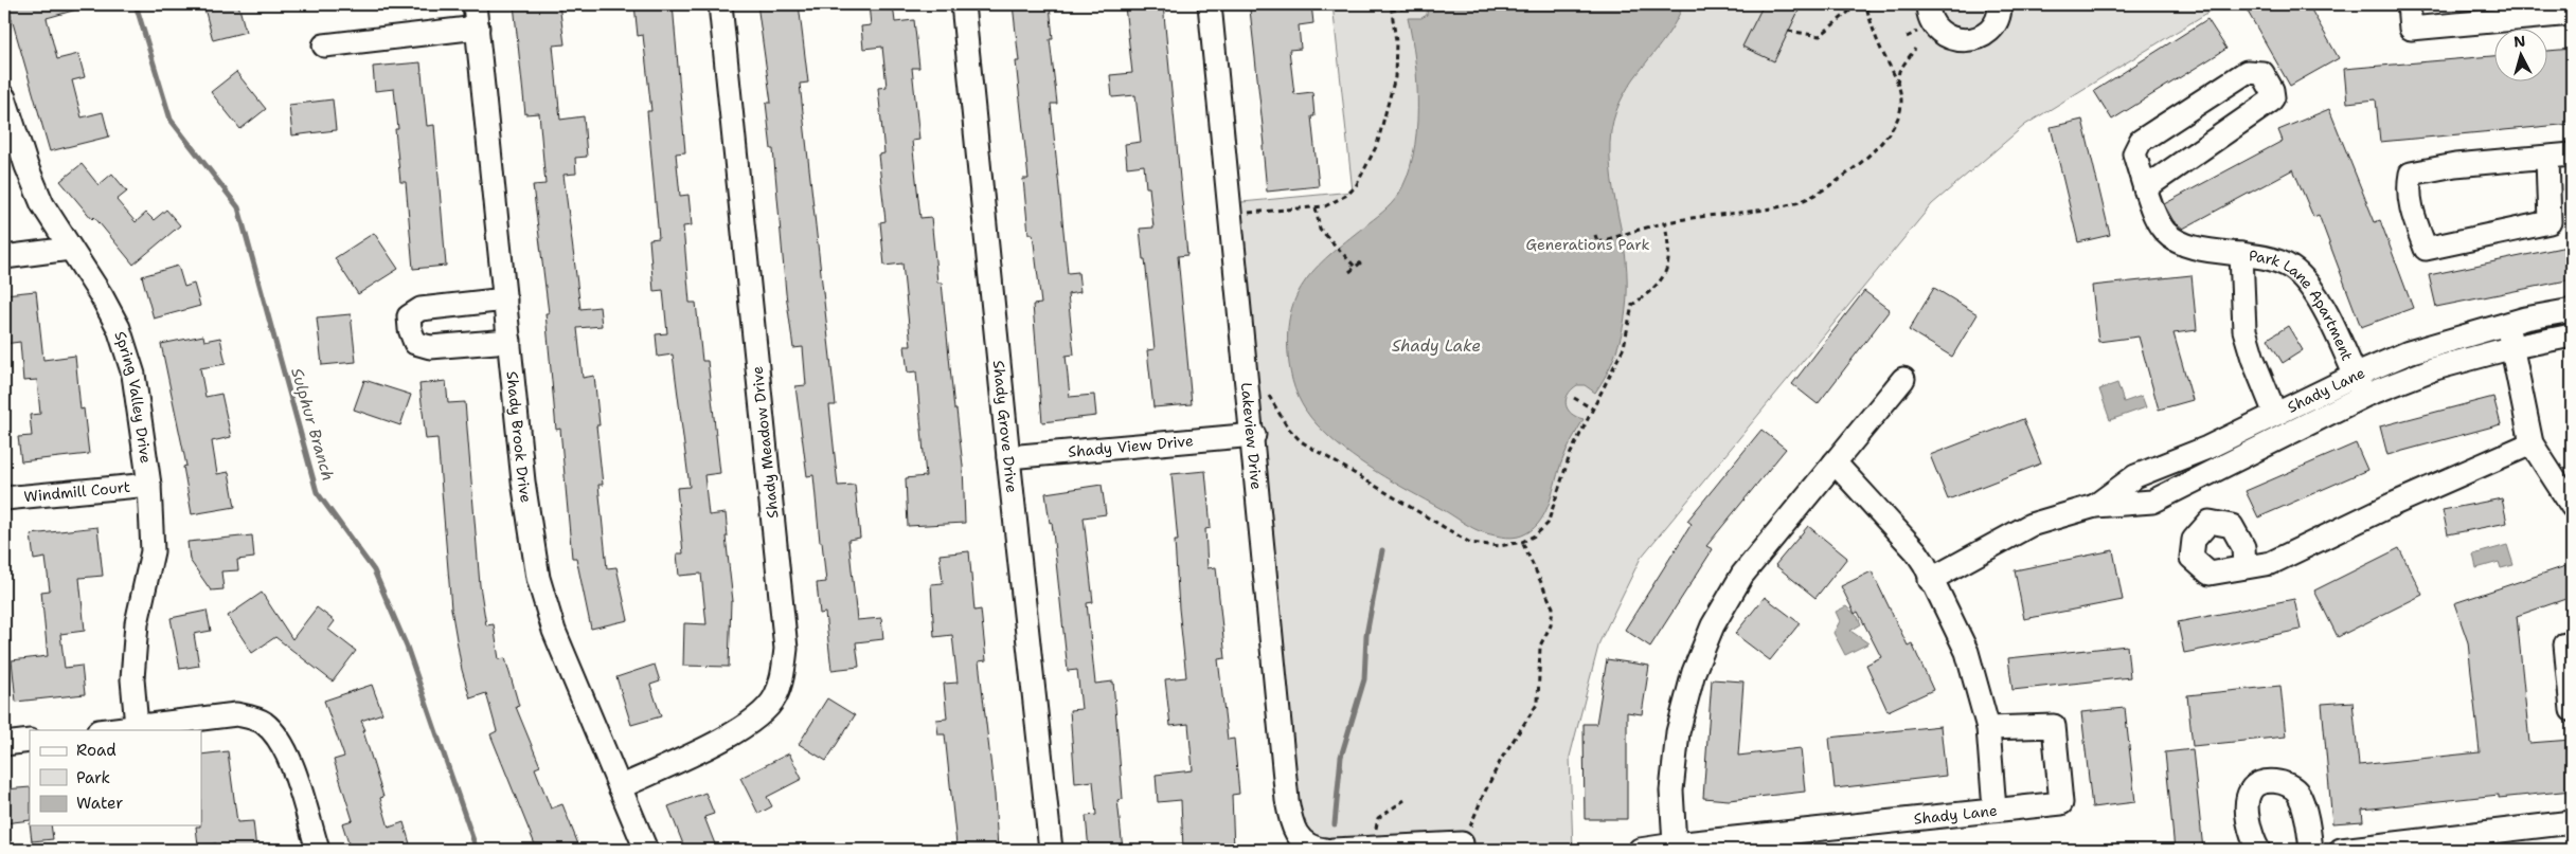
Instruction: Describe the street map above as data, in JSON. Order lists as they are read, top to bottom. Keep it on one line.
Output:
{"streets":{"street":["Park Lane Apartment","Shady Lane","Spring Valley Drive","Shady Grove Drive","Lakeview Drive","Shady Brook Drive","Shady Meadow Drive","Shady View Drive","Windmill Court"]},"crossings":[["Park Lane Apartment","Shady Lane"],["Spring Valley Drive","Windmill Court"],["Shady Grove Drive","Shady View Drive"],["Lakeview Drive","Shady View Drive"],["Shady Brook Drive","Shady Meadow Drive"]],"water":["Shady Lake","Sulphur Branch"],"parks":["Generations Park"],"legend":["Road","Park","Water"],"north":"top"}
